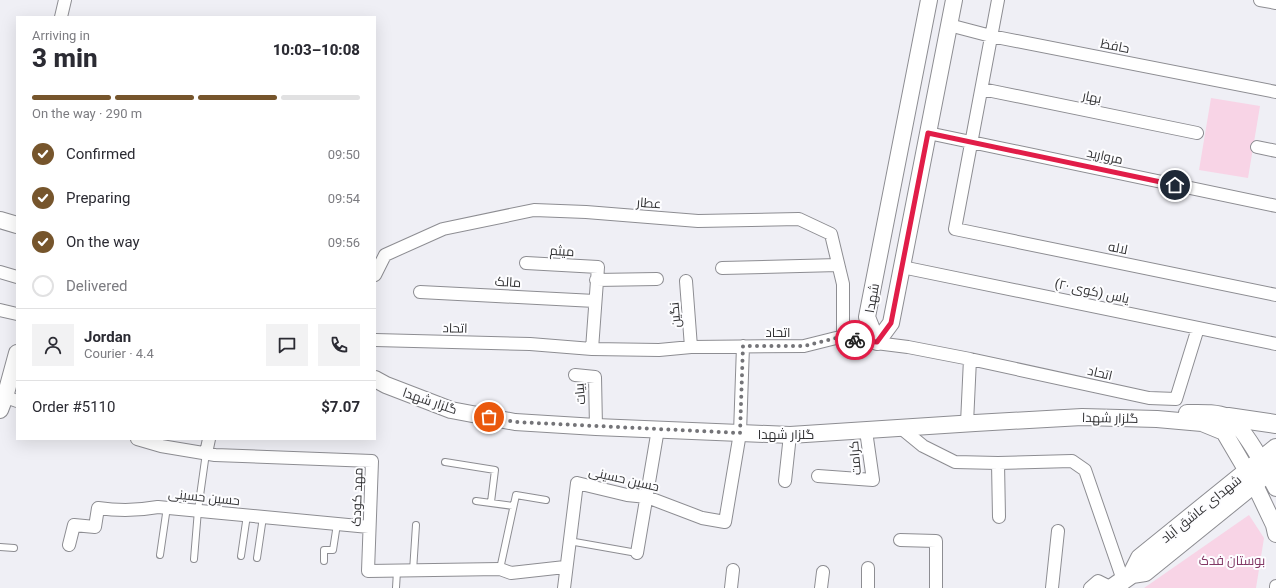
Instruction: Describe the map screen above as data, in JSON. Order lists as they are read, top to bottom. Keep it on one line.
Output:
{"streets":{"main road":["شهدای عاشق آباد"],"street":["حافظ","بهار","مروارید","عطار","لاله","میثم","مالک","یاس (کوی ۲۰)","شهدا","نگین","اتحاد","بیات","گلزار شهدا","کرامت","حسین حسینی","مهد کودک"]},"crossings":[["حافظ","شهدا"],["مروارید","لاله"],["مروارید","شهدا"],["عطار","اتحاد"],["یاس (کوی ۲۰)","شهدا"],["یاس (کوی ۲۰)","اتحاد"],["شهدا","اتحاد"],["نگین","اتحاد"],["بیات","گلزار شهدا"],["گلزار شهدا","کرامت"],["گلزار شهدا","حسین حسینی"],["حسین حسینی","مهد کودک"]],"parks":["بوستان فدک"],"page":{"heading":["3 min","Arriving in","10:03–10:08"],"panel":["Jordan","Courier · 4.4","Order #5110","$7.07"],"bar":"On the way · 290 m","list":[["Confirmed","09:50"],["Preparing","09:54"],["On the way","09:56"],"Delivered"]}}
